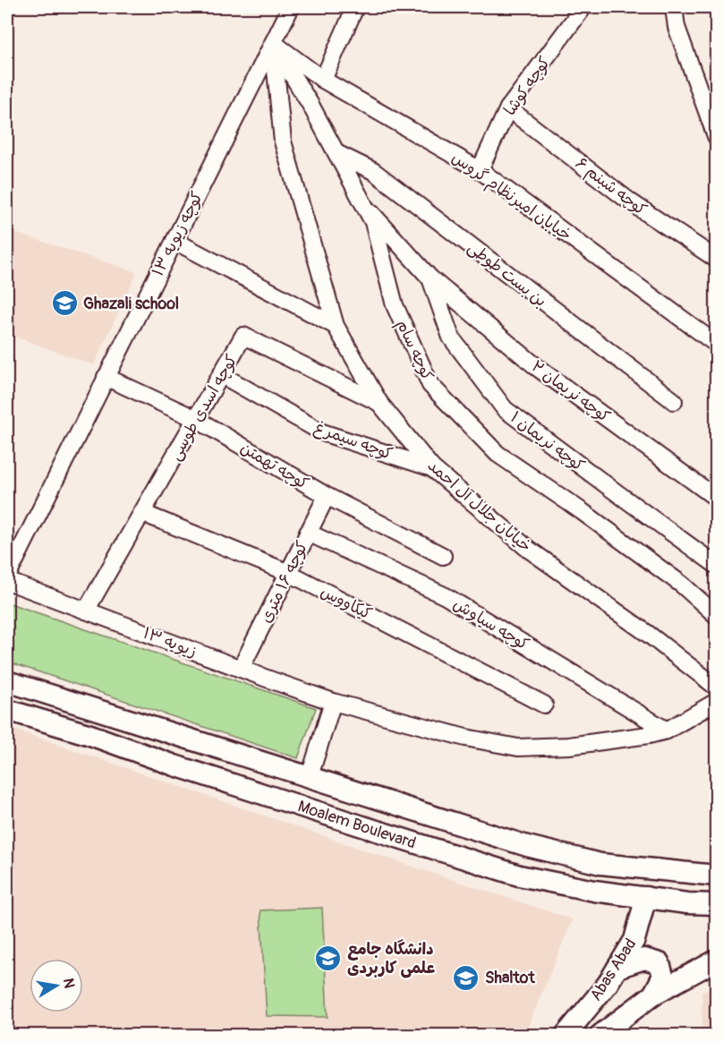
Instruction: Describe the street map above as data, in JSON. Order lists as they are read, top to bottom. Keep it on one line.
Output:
{"streets":{"main road":["Moalem Boulevard","Abas Abad"],"street":["کوچه کوشا","کوچه شبنم ۶","خیابان امیرنظام گروس","کوچه زیویه ۱۳","بن بست طوطی","کوچه سام","کوچه نریمان ۲","کوچه اسدی طوسی","کوچه سیمرغ","کوچه نریمان ۱","کوچه تهمتن","خیابان جلال آل احمد","کوچه ۱۶ متری","کیکاووس","کوچه سیاوش","زیویه ۱۳"]},"crossings":[["کوچه کوشا","کوچه شبنم ۶"],["کوچه کوشا","خیابان امیرنظام گروس"],["خیابان امیرنظام گروس","کوچه زیویه ۱۳"],["خیابان امیرنظام گروس","کوچه سام"],["خیابان امیرنظام گروس","خیابان جلال آل احمد"],["کوچه زیویه ۱۳","کوچه سام"],["کوچه زیویه ۱۳","کوچه تهمتن"],["کوچه زیویه ۱۳","خیابان جلال آل احمد"],["بن بست طوطی","کوچه سام"],["کوچه سام","کوچه نریمان ۱"],["کوچه سام","خیابان جلال آل احمد"],["کوچه نریمان ۲","کوچه نریمان ۱"],["کوچه اسدی طوسی","کوچه سیمرغ"],["کوچه اسدی طوسی","کوچه تهمتن"],["کوچه اسدی طوسی","خیابان جلال آل احمد"],["کوچه اسدی طوسی","کیکاووس"],["کوچه اسدی طوسی","زیویه ۱۳"],["کوچه سیمرغ","خیابان جلال آل احمد"],["کوچه تهمتن","کوچه ۱۶ متری"],["کوچه ۱۶ متری","کیکاووس"],["کوچه ۱۶ متری","کوچه سیاوش"],["کوچه ۱۶ متری","زیویه ۱۳"],["کوچه سیاوش","زیویه ۱۳"],["Moalem Boulevard","Abas Abad"]],"places":{"school or university":["Ghazali school","دانشگاه جامع علمی کاربردی","Shaltot"]},"north":"right"}
